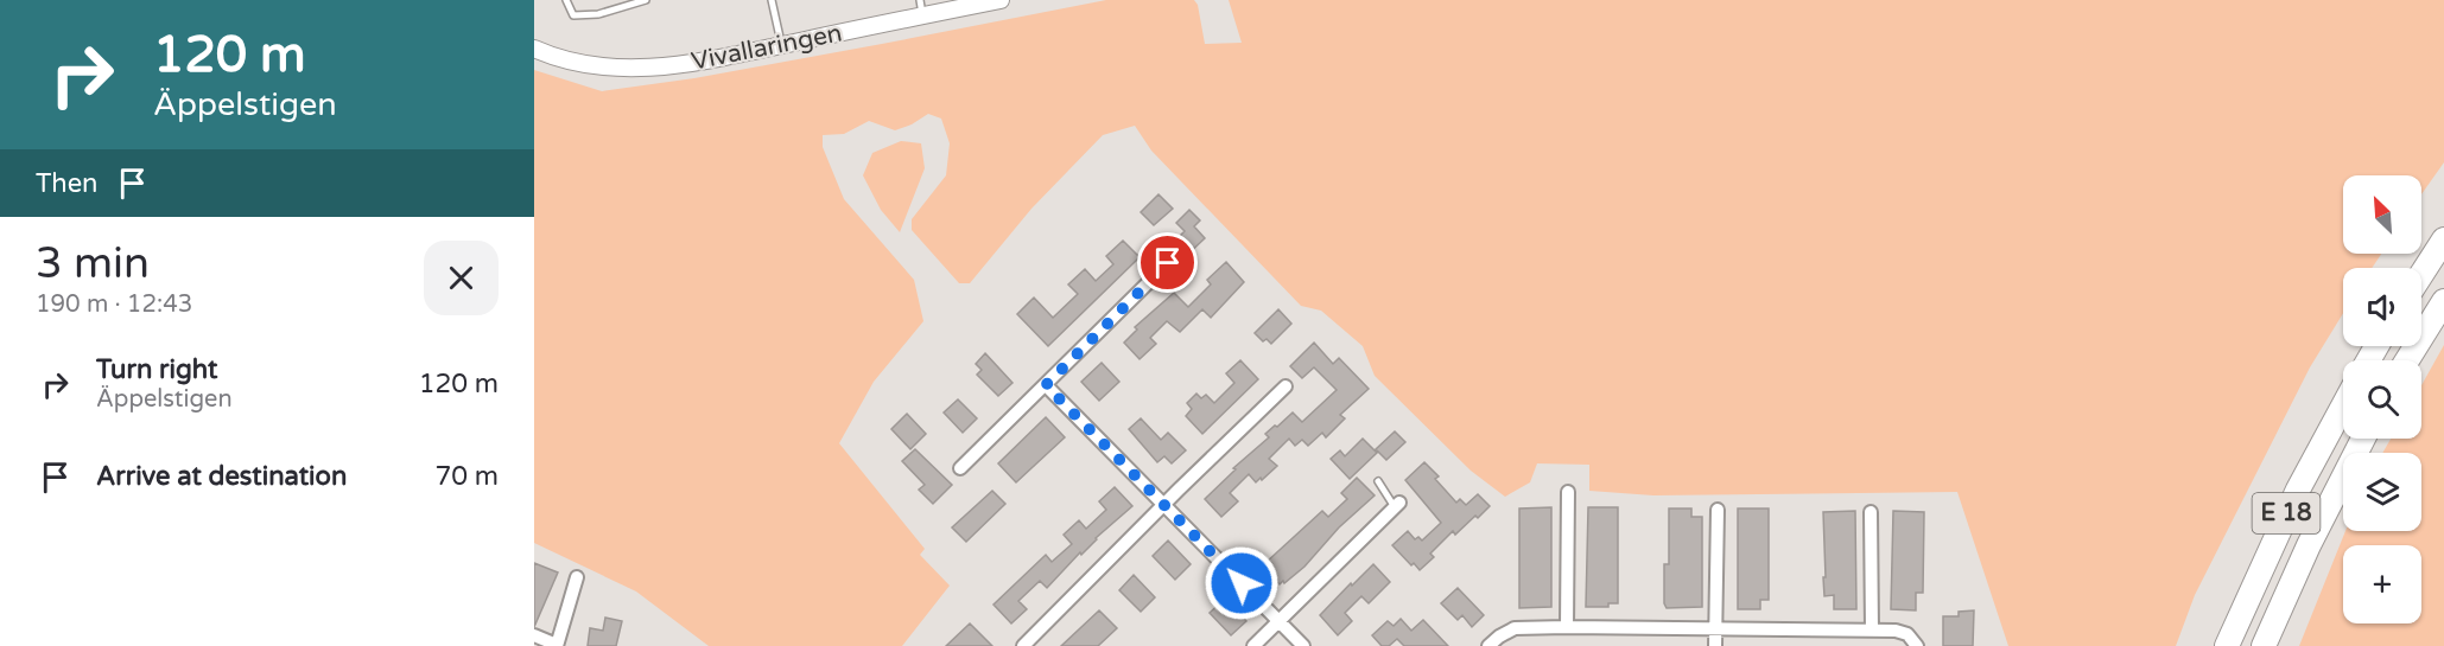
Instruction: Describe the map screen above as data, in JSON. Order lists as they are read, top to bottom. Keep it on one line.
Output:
{"streets":{"highway":["E 18"],"street":["Vivallaringen"]},"north":"top left","page":{"turn":["120 m","Äppelstigen"],"then":"Then","map_buttons":"+","heading":["3 min","190 m · 12:43"],"list":[{"name":"Turn right","note":"Äppelstigen","value":"120 m"},{"name":"Arrive at destination","value":"70 m"}]}}
